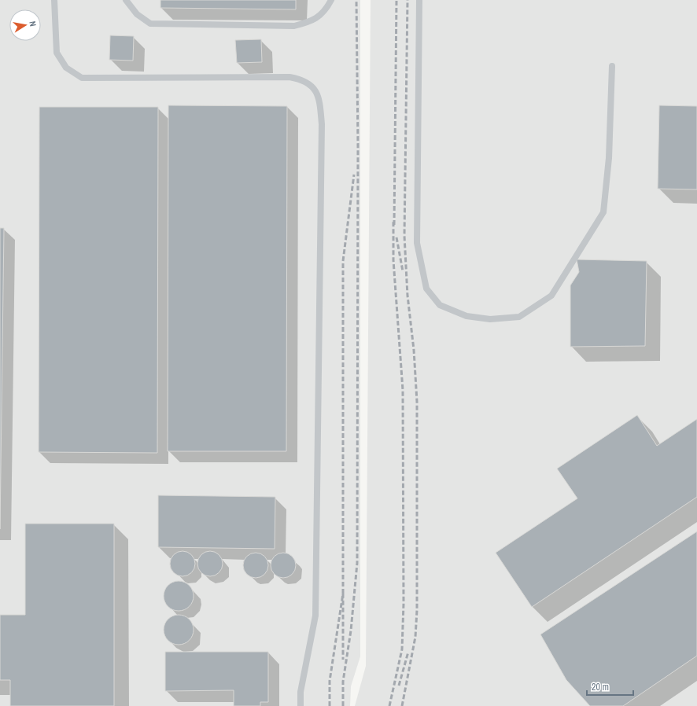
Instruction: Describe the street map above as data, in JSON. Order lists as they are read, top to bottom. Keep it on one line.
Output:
{"scale_bar":"20 m","north":"right"}
